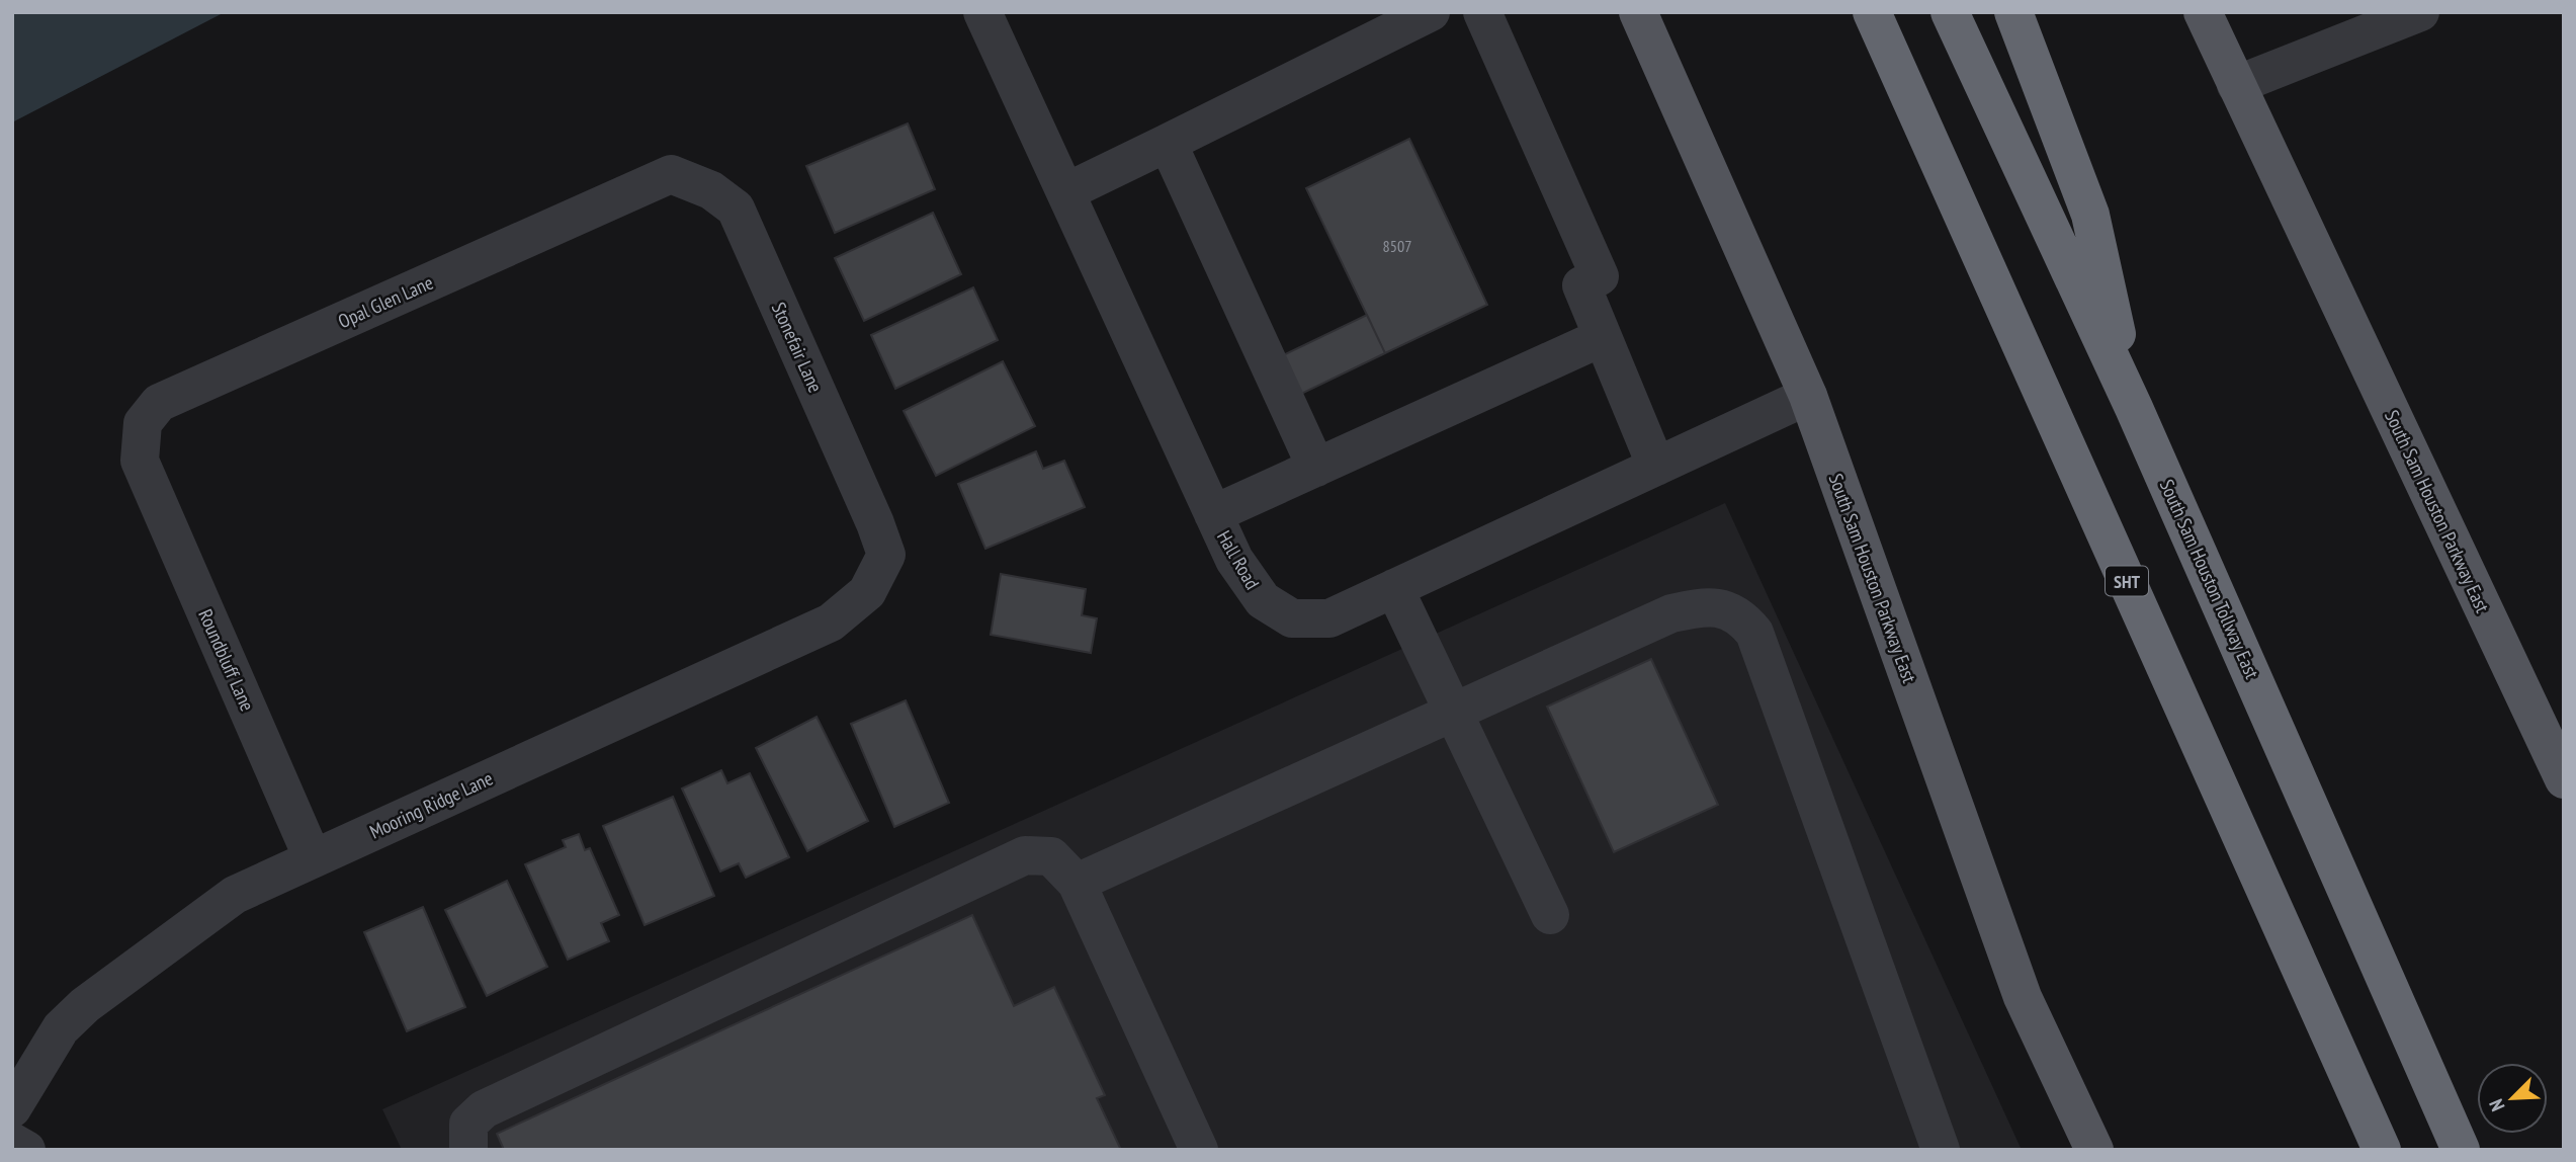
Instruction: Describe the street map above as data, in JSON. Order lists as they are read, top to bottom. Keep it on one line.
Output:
{"streets":{"highway":["South Sam Houston Tollway East","SHT"],"main road":["South Sam Houston Parkway East"],"street":["Opal Glen Lane","Stonefair Lane","Hall Road","Roundbluff Lane","Mooring Ridge Lane"]},"crossings":[["Opal Glen Lane","Stonefair Lane"],["Opal Glen Lane","Roundbluff Lane"],["Stonefair Lane","Mooring Ridge Lane"],["South Sam Houston Parkway East","Hall Road"],["Roundbluff Lane","Mooring Ridge Lane"]],"house_numbers":["8507"],"north":"bottom left"}
